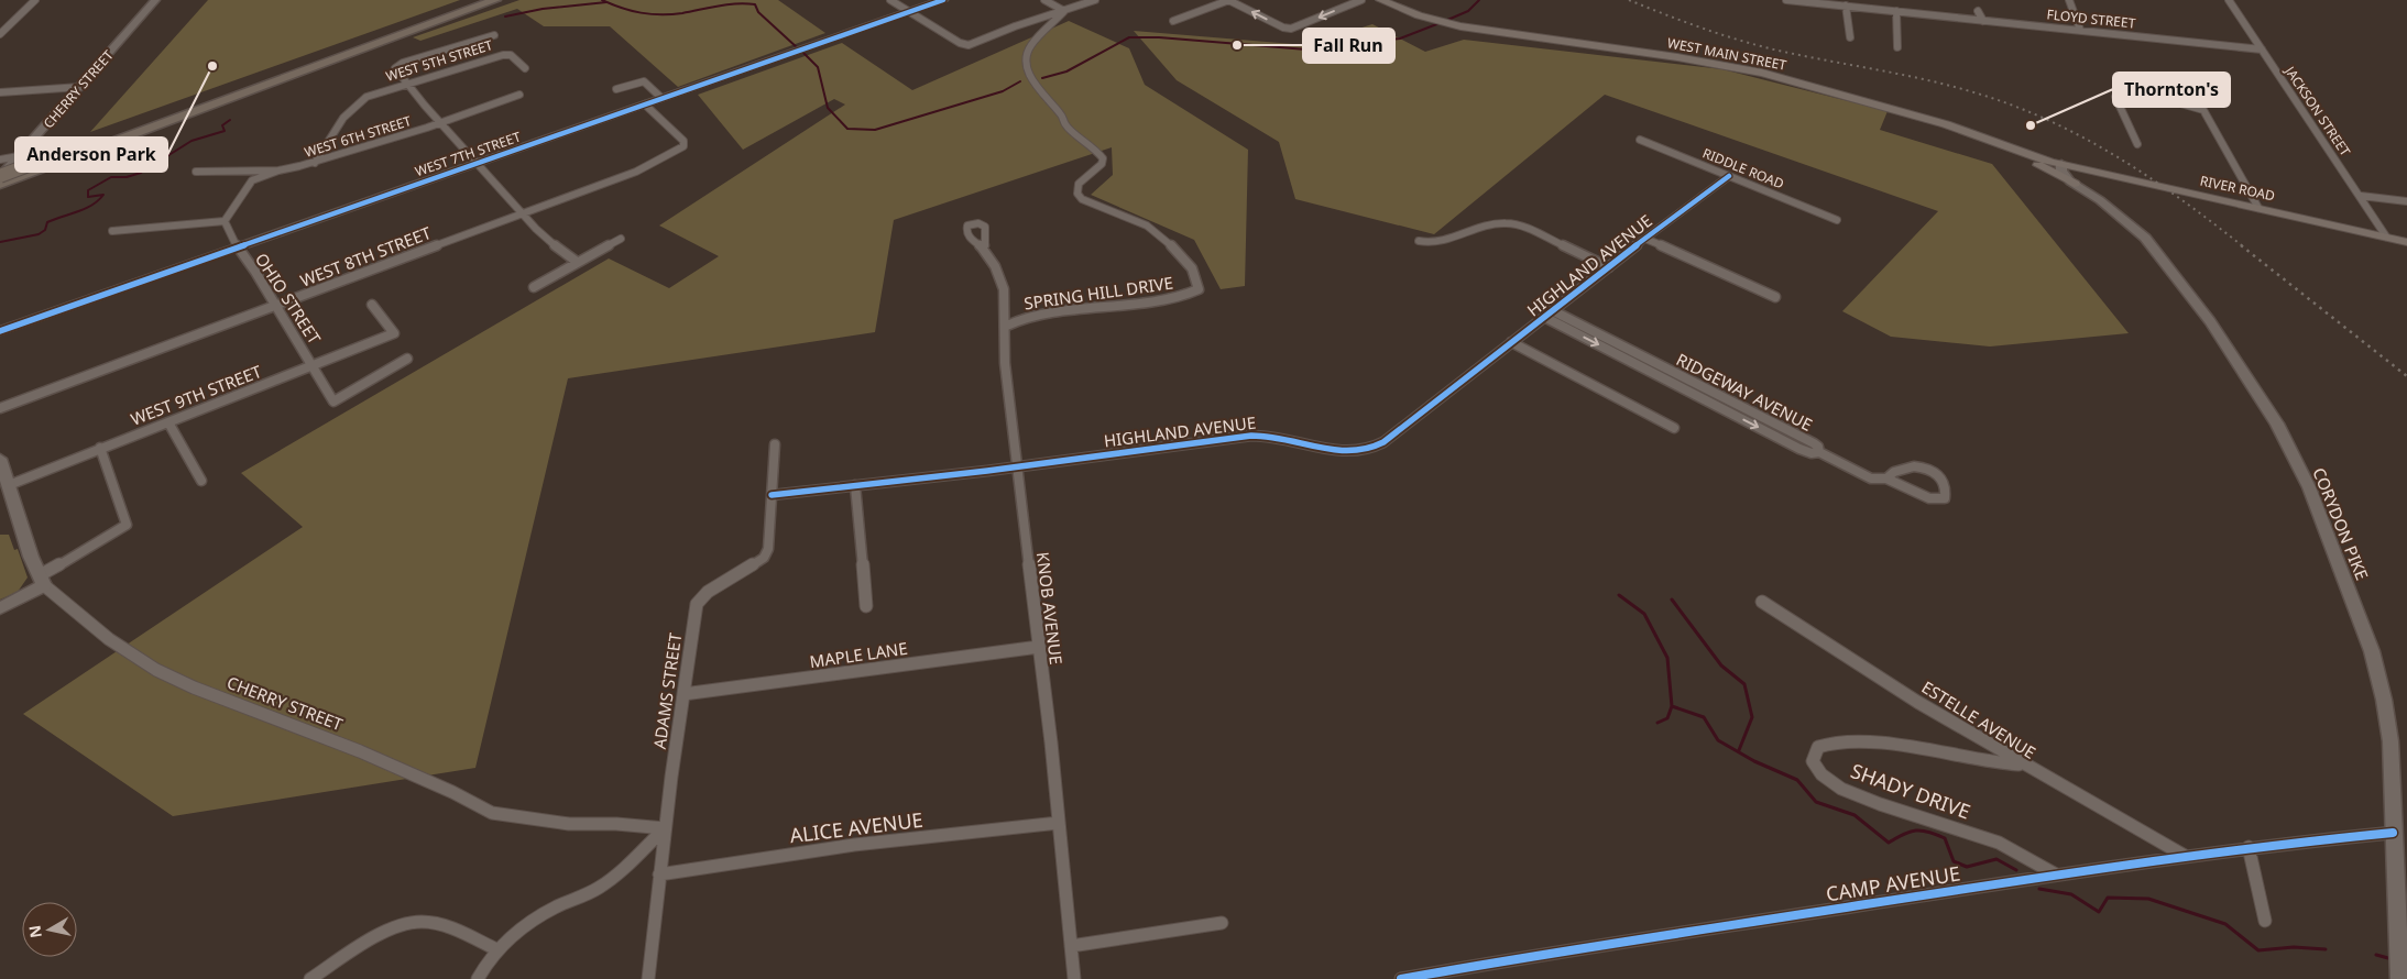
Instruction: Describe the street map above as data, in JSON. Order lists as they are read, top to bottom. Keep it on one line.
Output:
{"streets":{"main road":["WEST MAIN STREET","RIVER ROAD"],"street":["FLOYD STREET","WEST 5TH STREET","CHERRY STREET","JACKSON STREET","WEST 6TH STREET","WEST 7TH STREET","RIDDLE ROAD","WEST 8TH STREET","HIGHLAND AVENUE","SPRING HILL DRIVE","OHIO STREET","RIDGEWAY AVENUE","WEST 9TH STREET","CORYDON PIKE","KNOB AVENUE","MAPLE LANE","ADAMS STREET","ESTELLE AVENUE","SHADY DRIVE","ALICE AVENUE","CAMP AVENUE"]},"crossings":[["FLOYD STREET","JACKSON STREET"],["WEST MAIN STREET","RIVER ROAD"],["WEST MAIN STREET","CORYDON PIKE"],["WEST 5TH STREET","WEST 6TH STREET"],["CHERRY STREET","WEST 9TH STREET"],["CHERRY STREET","ADAMS STREET"],["JACKSON STREET","RIVER ROAD"],["WEST 7TH STREET","WEST 8TH STREET"],["WEST 7TH STREET","OHIO STREET"],["RIDDLE ROAD","HIGHLAND AVENUE"],["RIVER ROAD","CORYDON PIKE"],["WEST 8TH STREET","OHIO STREET"],["HIGHLAND AVENUE","RIDGEWAY AVENUE"],["HIGHLAND AVENUE","KNOB AVENUE"],["HIGHLAND AVENUE","ADAMS STREET"],["SPRING HILL DRIVE","KNOB AVENUE"],["OHIO STREET","WEST 9TH STREET"],["CORYDON PIKE","CAMP AVENUE"],["KNOB AVENUE","MAPLE LANE"],["KNOB AVENUE","ALICE AVENUE"],["MAPLE LANE","ADAMS STREET"],["ADAMS STREET","ALICE AVENUE"],["ESTELLE AVENUE","SHADY DRIVE"],["ESTELLE AVENUE","CAMP AVENUE"],["SHADY DRIVE","CAMP AVENUE"]],"places":["Fall Run","Anderson Park","Thornton's"],"north":"left"}
